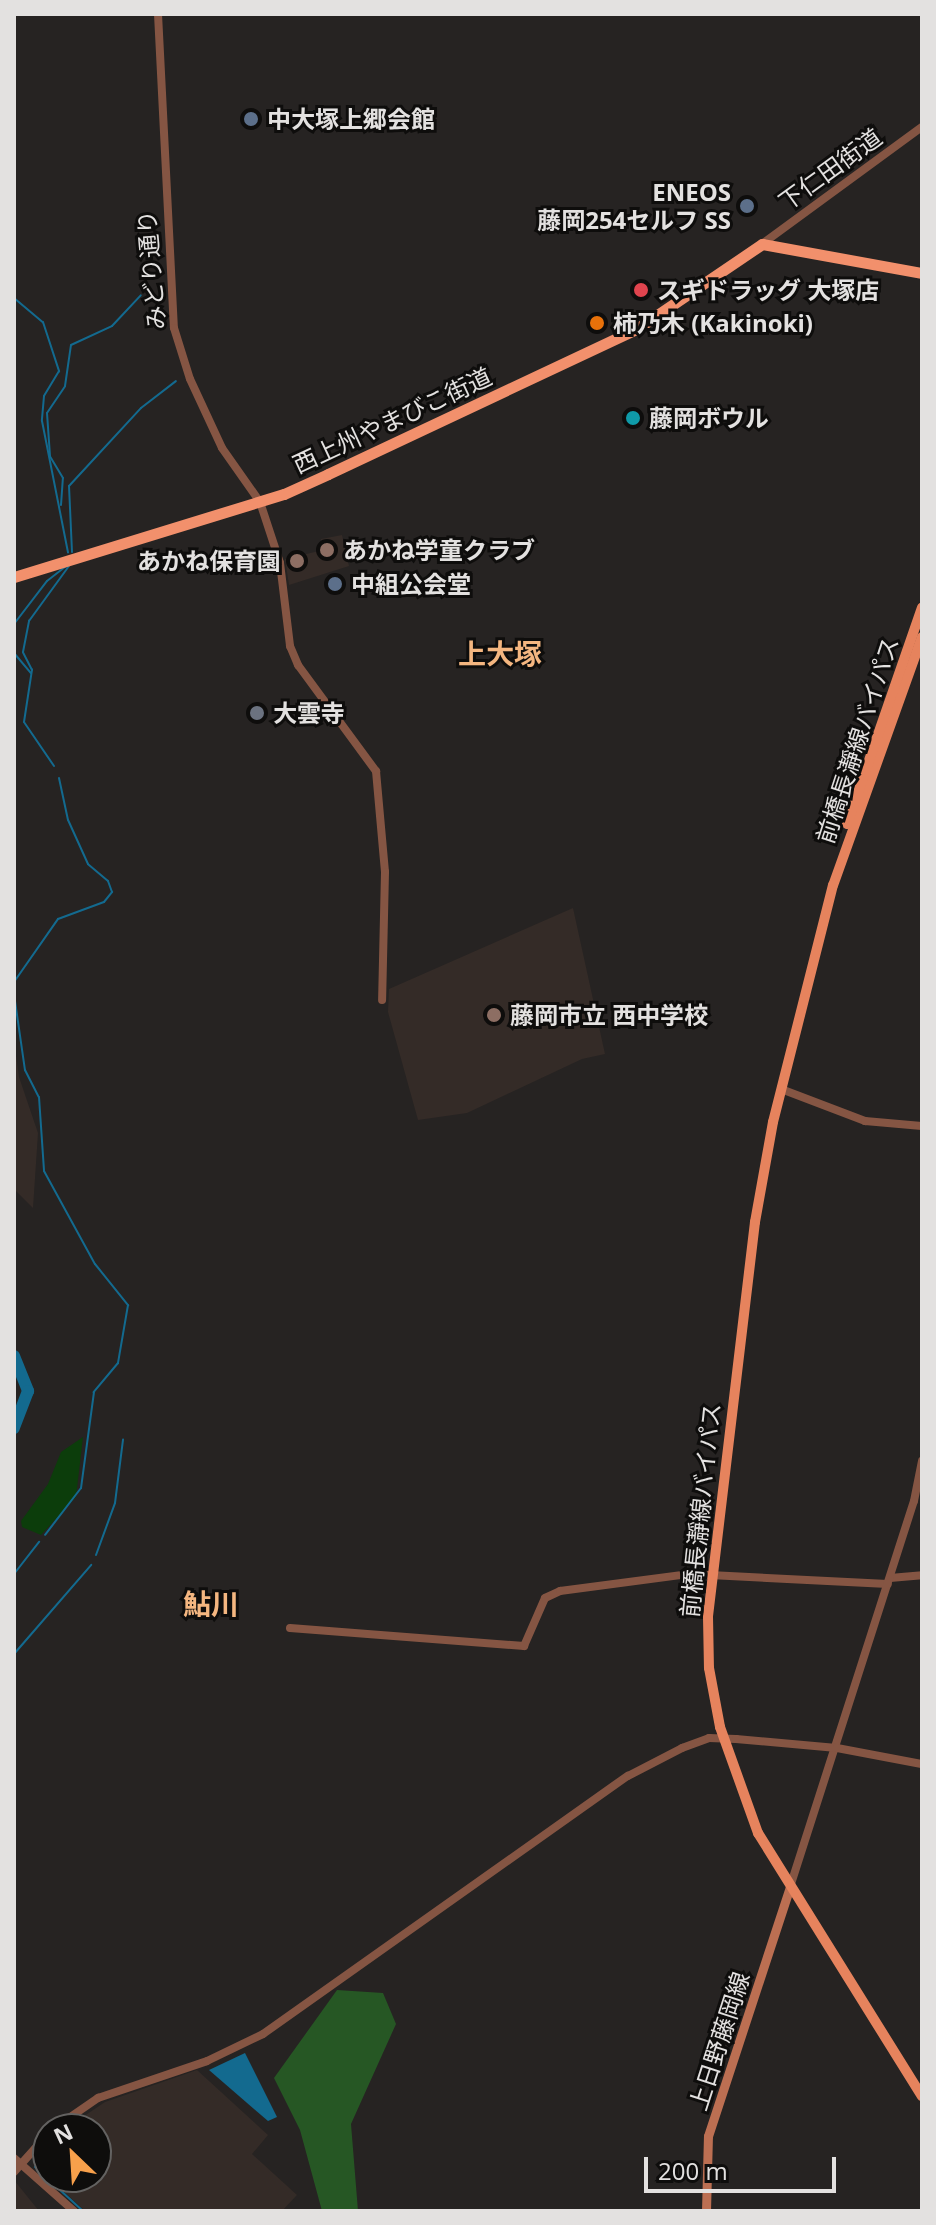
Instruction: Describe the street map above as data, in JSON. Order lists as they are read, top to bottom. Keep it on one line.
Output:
{"streets":{"highway":["西上州やまびこ街道"],"main road":["前橋長瀞線バイパス","上日野藤岡線"],"street":["下仁田街道","みどり通り"]},"crossings":[["下仁田街道","西上州やまびこ街道"],["みどり通り","西上州やまびこ街道"],["前橋長瀞線バイパス","上日野藤岡線"]],"districts":["上大塚","鮎川"],"places":["中大塚上郷会館","ENEOS 藤岡254セルフ SS","スギドラッグ 大塚店","柿乃木 (Kakinoki)","藤岡ボウル","あかね学童クラブ","あかね保育園","中組公会堂","大雲寺","藤岡市立 西中学校"],"scale_bar":"200 m","north":"top left"}
